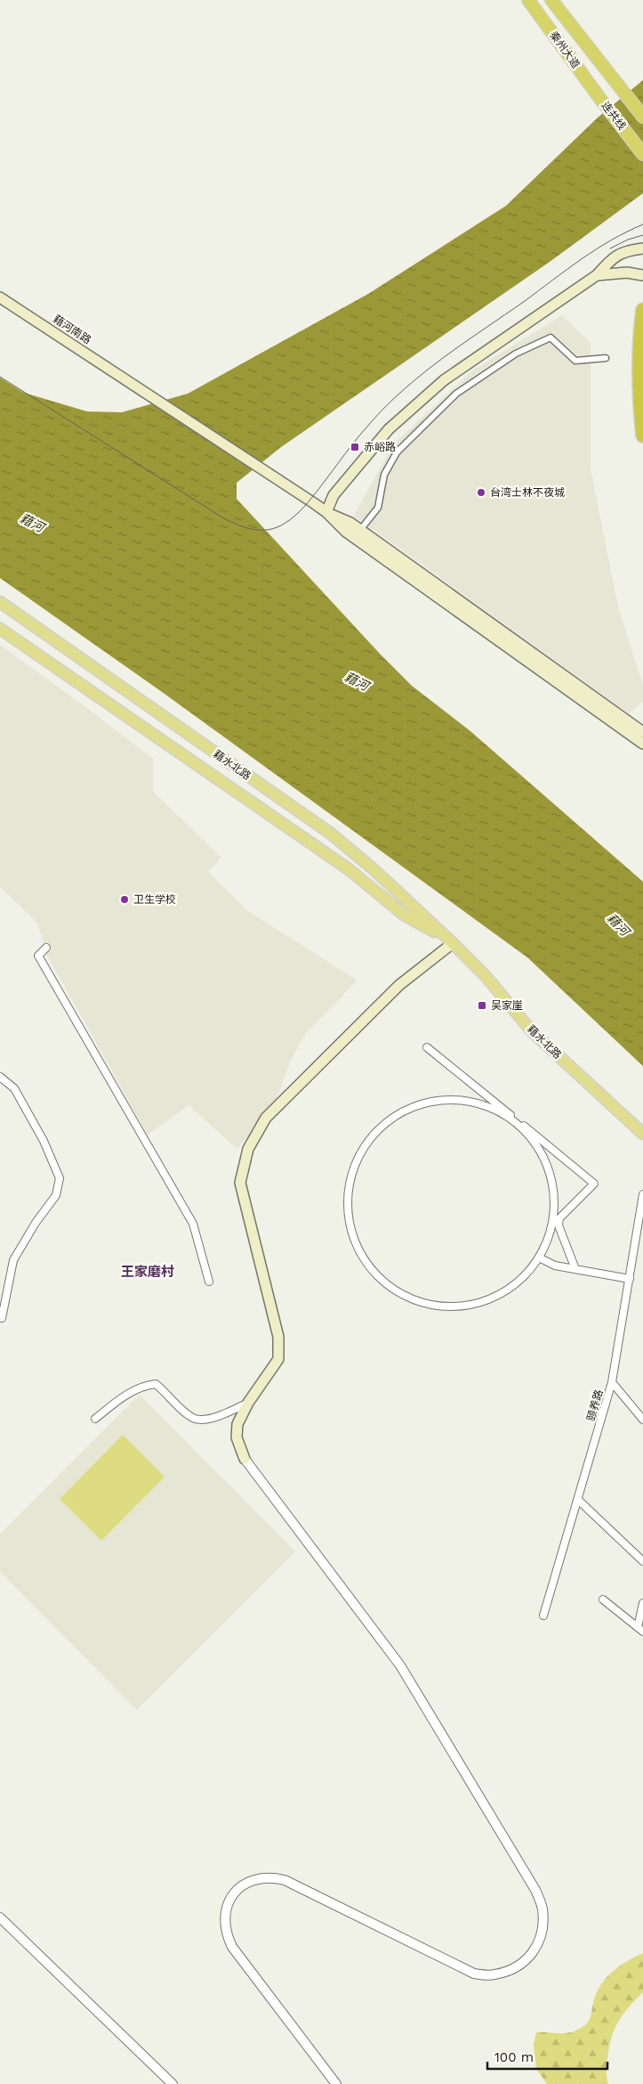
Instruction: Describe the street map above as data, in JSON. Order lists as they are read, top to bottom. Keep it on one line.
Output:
{"streets":{"highway":["秦州大道","连共线"],"main road":["藉河南路","藉水北路"],"street":["颐养路"]},"crossings":[["秦州大道","连共线"]],"districts":["王家磨村"],"water":["藉河"],"places":{"transit":["赤峪路","吴家崖"],"other":["台湾士林不夜城","卫生学校"]},"scale_bar":"100 m"}
